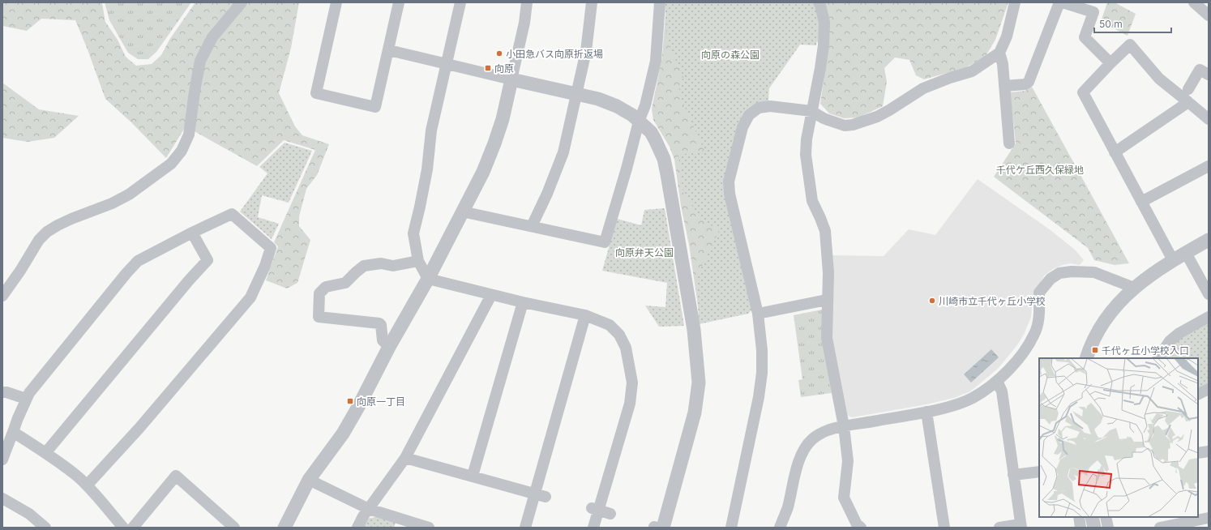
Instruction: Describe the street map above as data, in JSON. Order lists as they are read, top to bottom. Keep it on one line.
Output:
{"parks":["向原の森公園","千代ケ丘西久保緑地","向原弁天公園"],"places":{"other":["小田急バス向原折返場","川崎市立千代ヶ丘小学校"],"transit":["向原","千代ヶ丘小学校入口","向原一丁目"]},"scale_bar":"50 m"}
